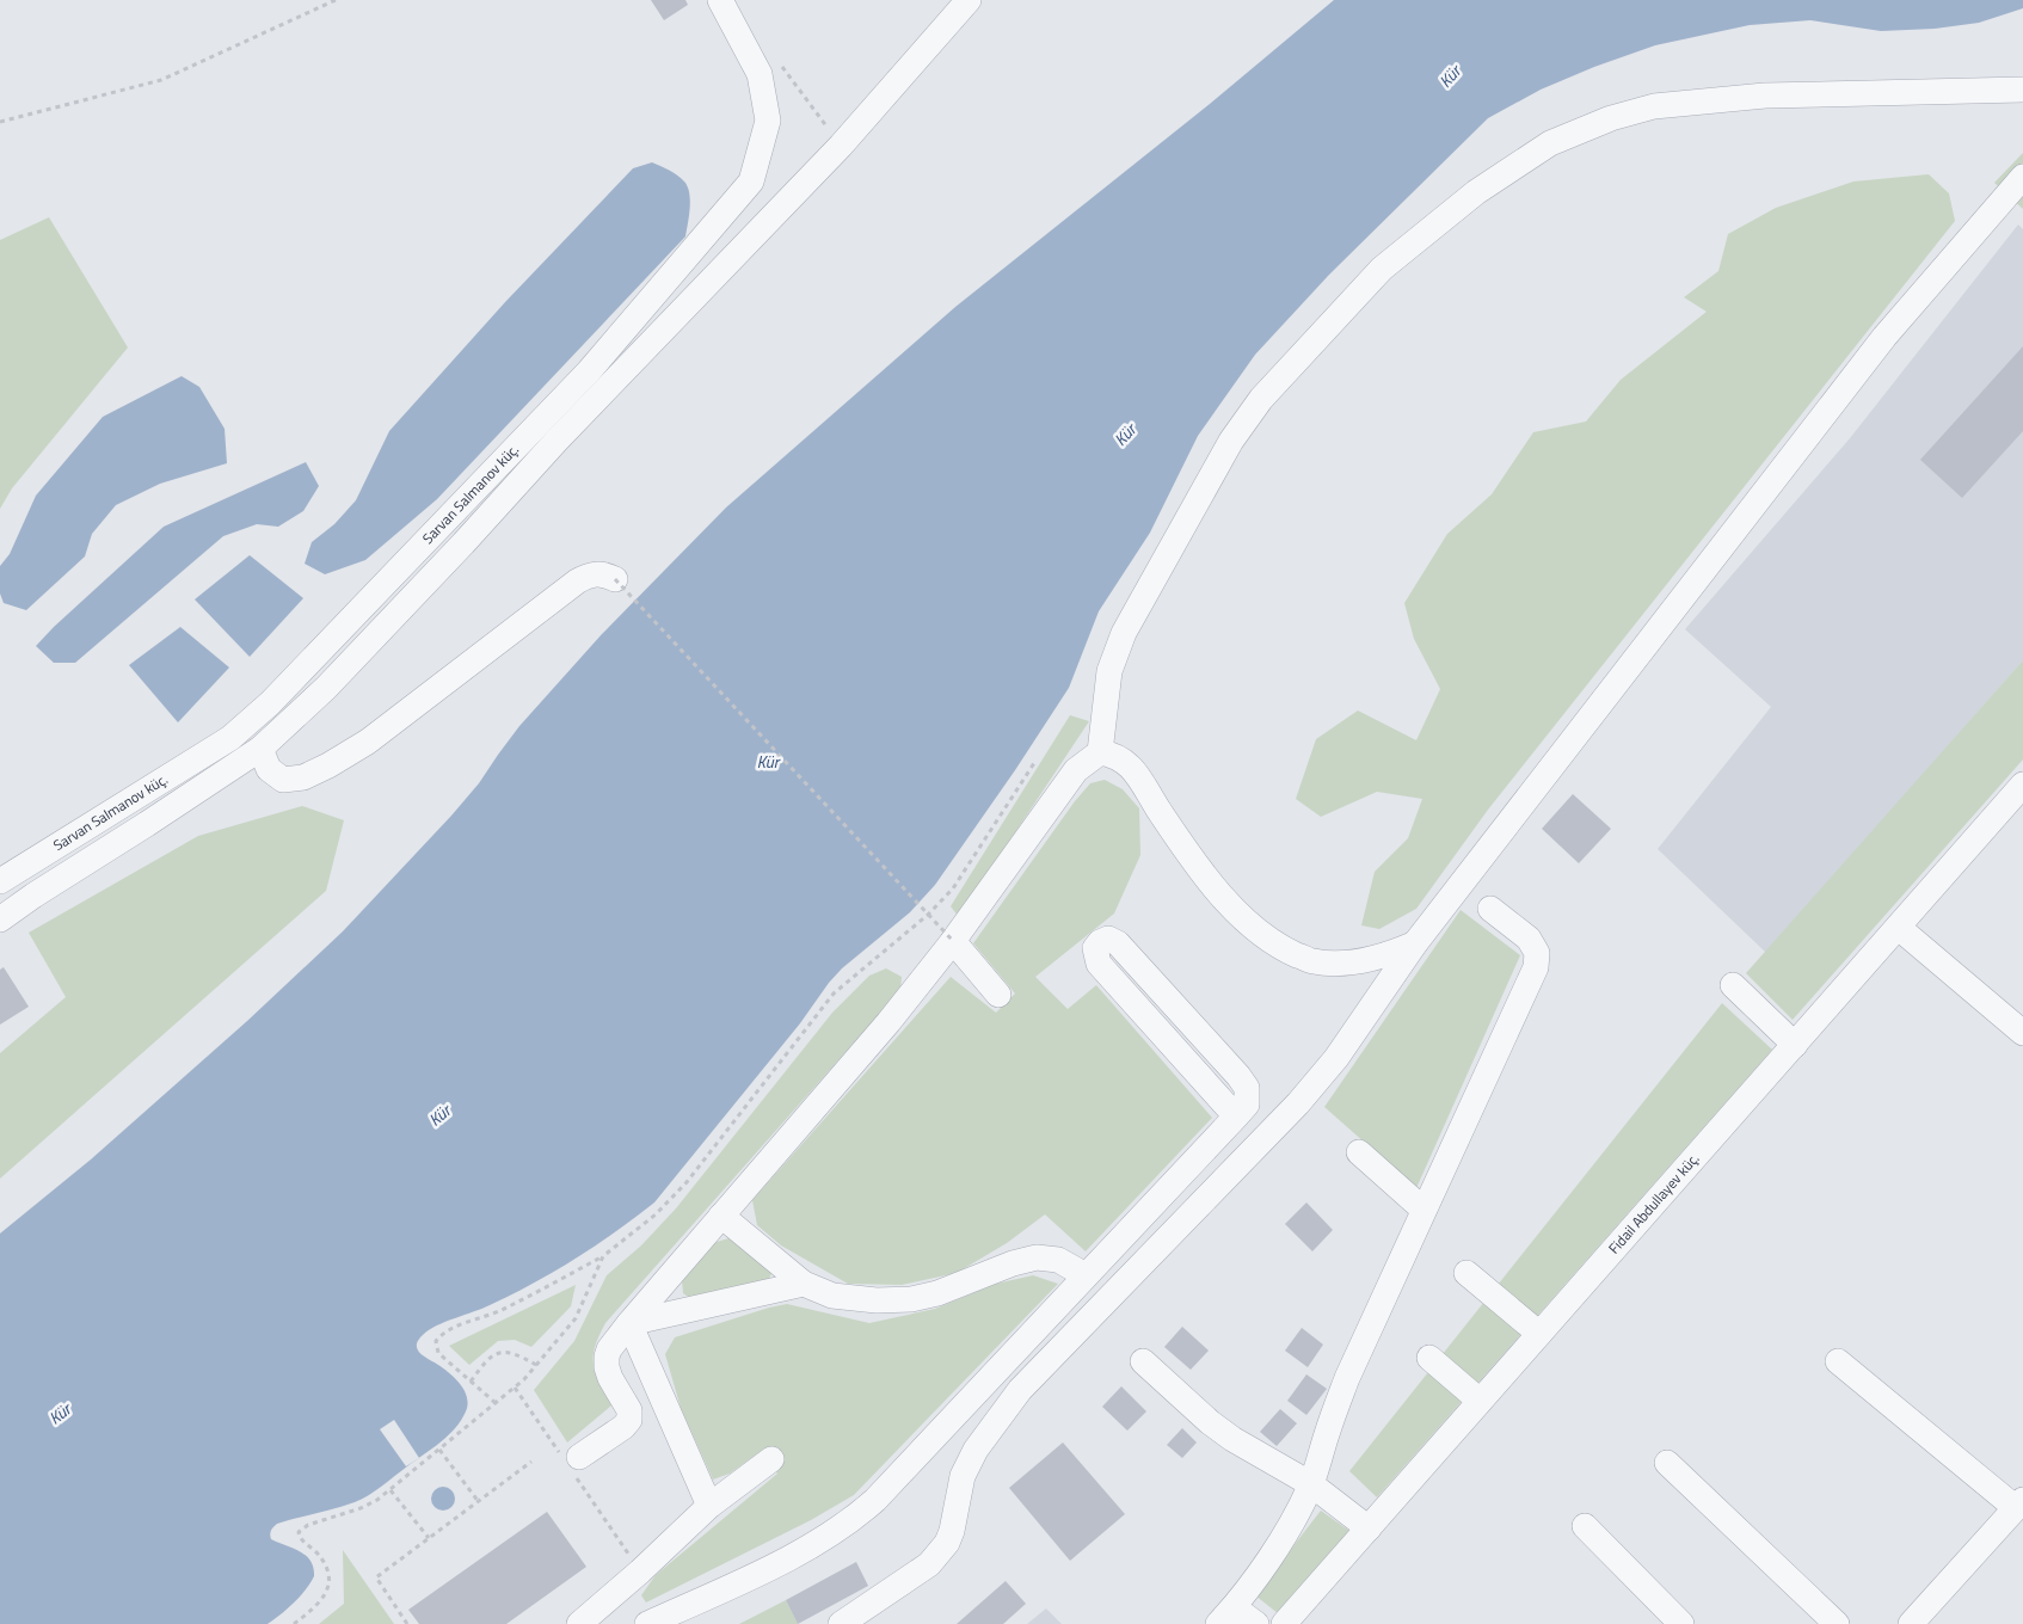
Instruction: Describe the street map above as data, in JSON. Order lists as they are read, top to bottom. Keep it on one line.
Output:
{"streets":{"street":["Sarvan Salmanov küç.","Fidail Abdullayev küç."]},"water":["Kür"]}
